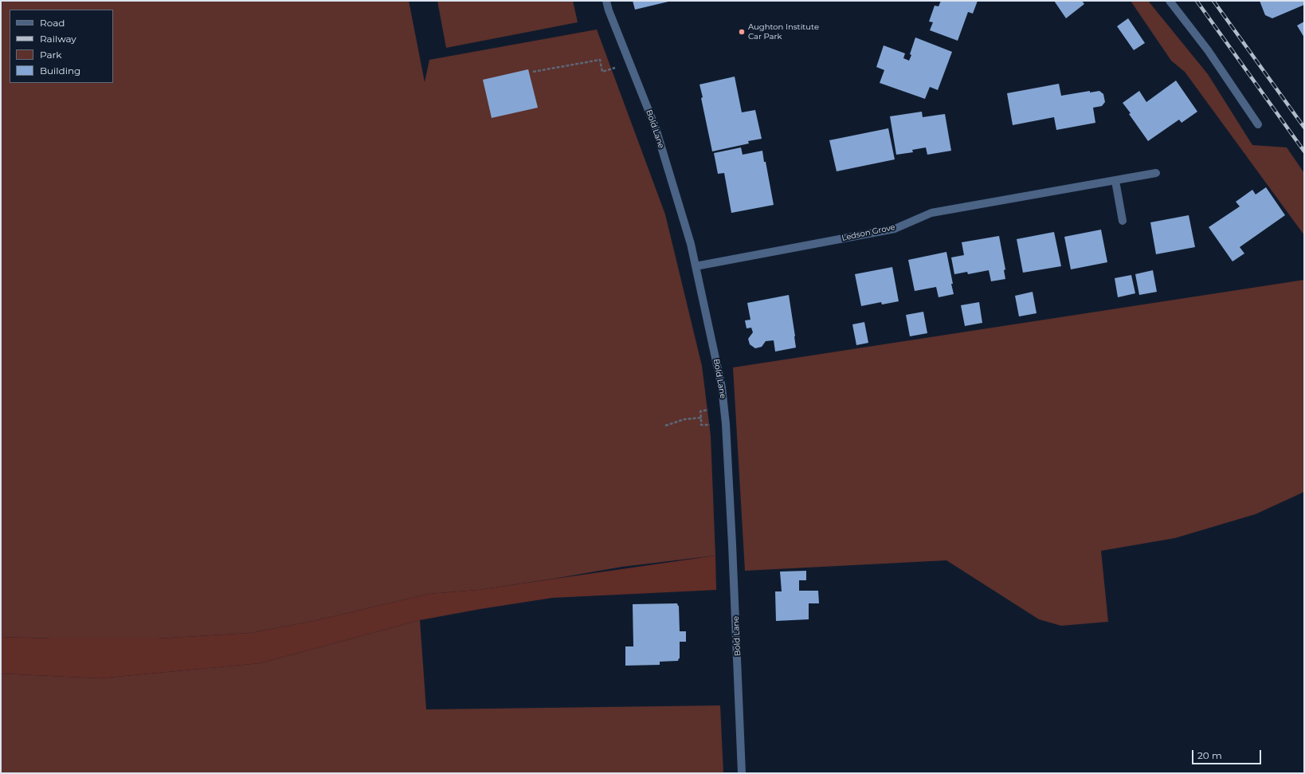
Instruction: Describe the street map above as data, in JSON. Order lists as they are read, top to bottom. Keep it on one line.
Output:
{"streets":{"street":["Bold Lane","Ledson Grove"]},"crossings":[["Bold Lane","Ledson Grove"]],"places":["Aughton Institute Car Park"],"legend":["Road","Railway","Park","Building"],"scale_bar":"20 m"}
